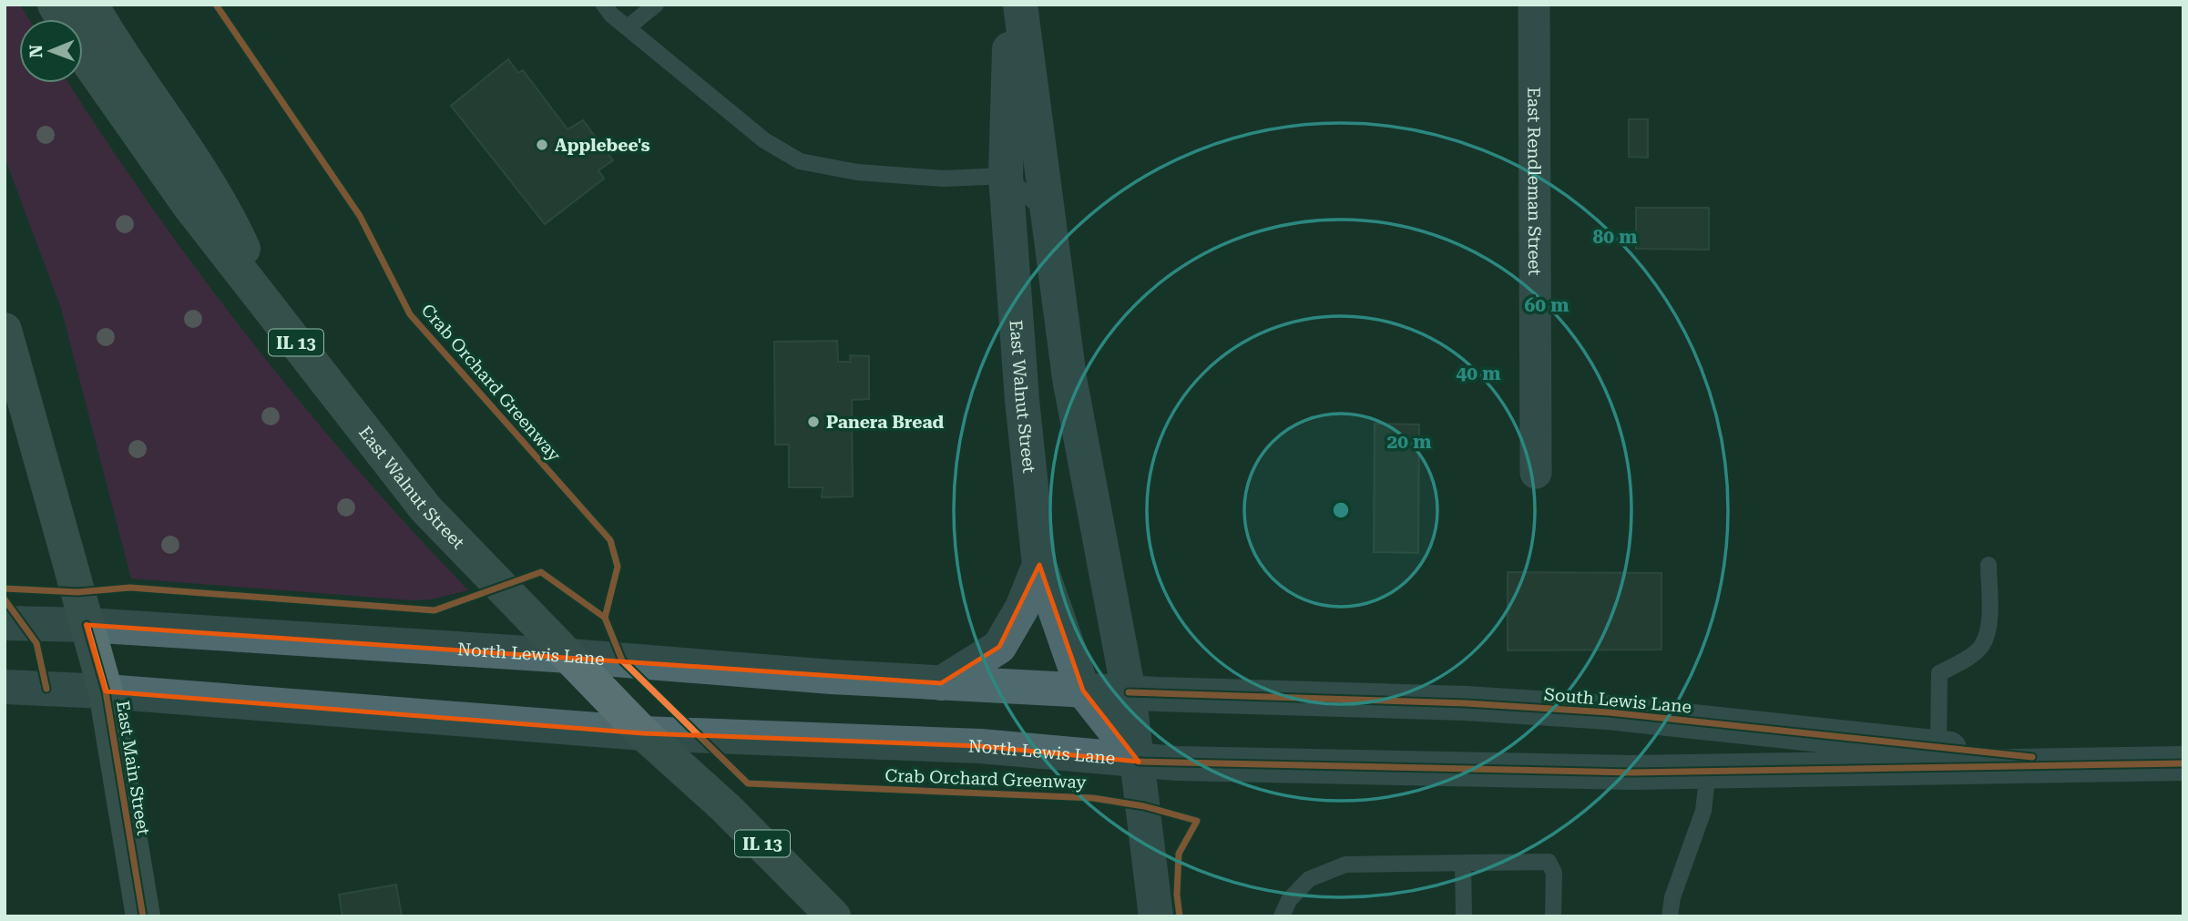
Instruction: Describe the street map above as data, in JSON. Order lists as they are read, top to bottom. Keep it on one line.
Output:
{"streets":{"highway":["IL 13","East Walnut Street","East Main Street"],"street":["East Rendleman Street","North Lewis Lane","South Lewis Lane"],"cycle path":["Crab Orchard Greenway"]},"crossings":[["East Walnut Street","North Lewis Lane"],["East Walnut Street","South Lewis Lane"],["North Lewis Lane","South Lewis Lane"],["North Lewis Lane","East Main Street"]],"places":["Applebee's","Panera Bread"],"north":"left","rings":["80 m","60 m","40 m","20 m"]}
